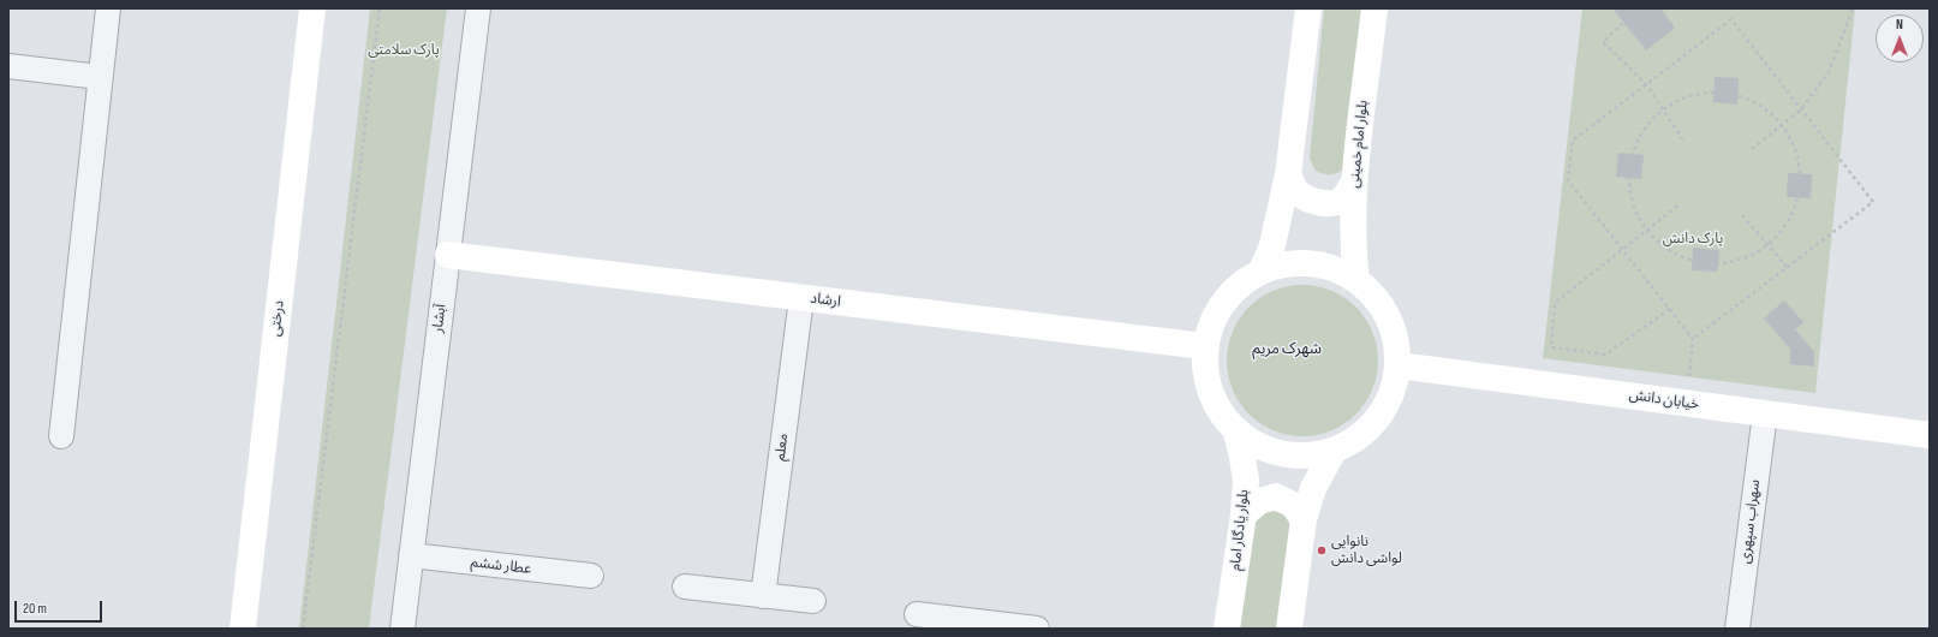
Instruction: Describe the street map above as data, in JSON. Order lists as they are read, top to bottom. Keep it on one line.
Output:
{"streets":{"street":["بلوار امام خمینی","ارشاد","درختی","آبشار","خیابان دانش","معلم","سهراب سپهری","بلوار یادگار امام","عطار ششم"]},"crossings":[["ارشاد","آبشار"],["ارشاد","معلم"],["آبشار","عطار ششم"],["خیابان دانش","سهراب سپهری"]],"districts":["شهرک مریم"],"parks":["پارک سلامتی","پارک دانش"],"places":["نانوایی لواشی دانش"],"scale_bar":"20 m","north":"top"}
